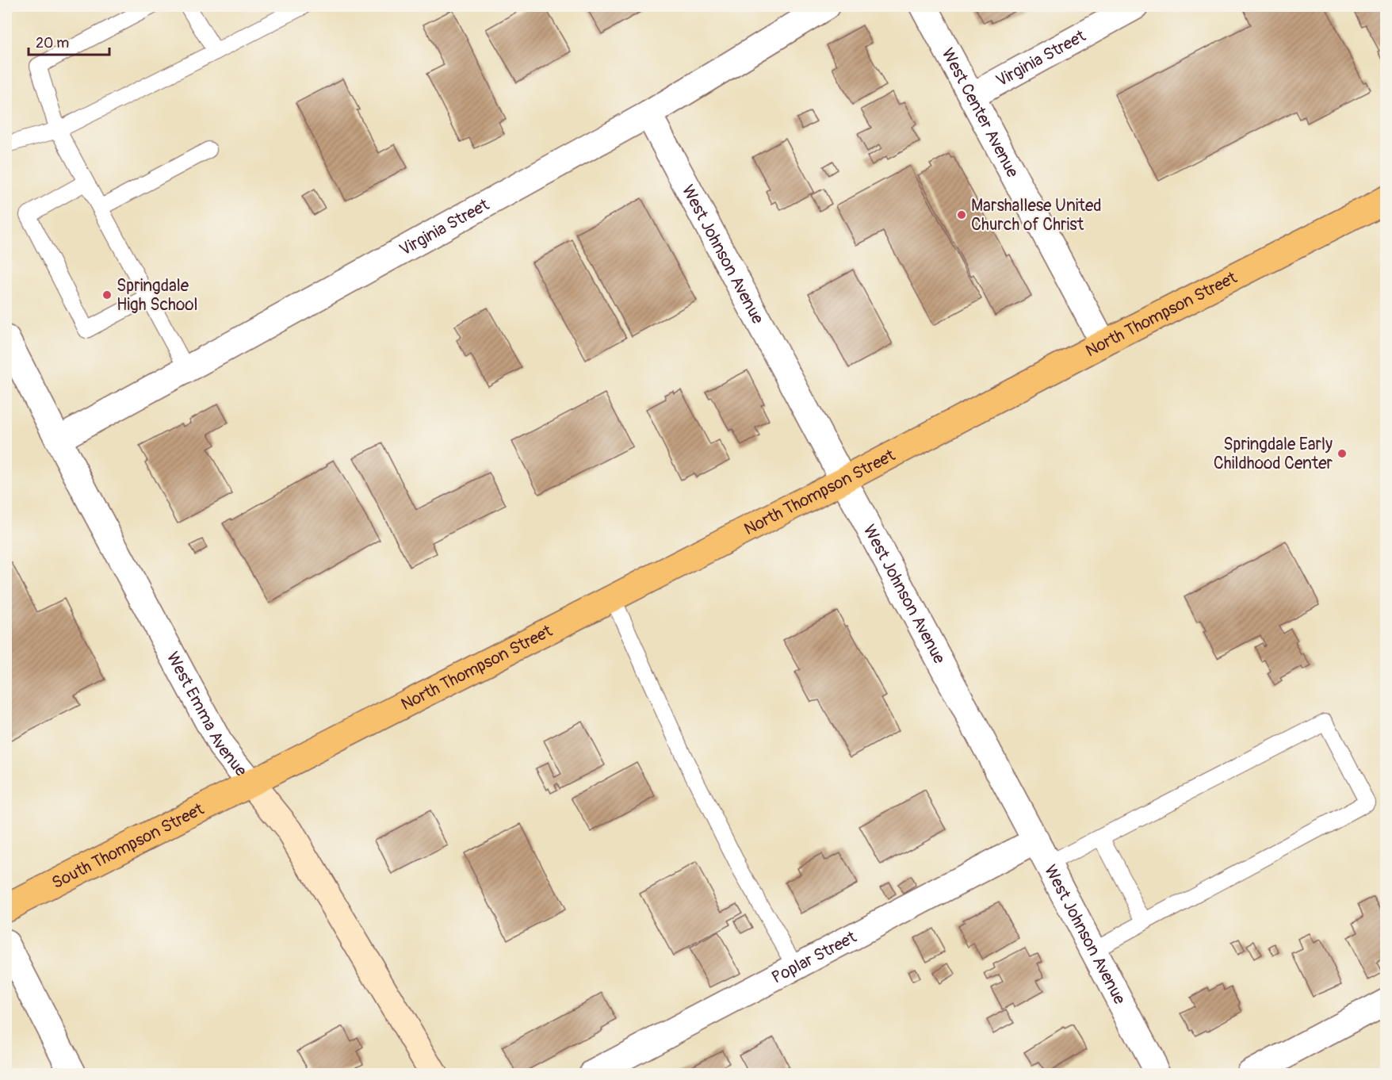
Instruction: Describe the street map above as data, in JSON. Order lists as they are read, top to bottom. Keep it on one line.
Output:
{"streets":{"main road":["North Thompson Street","South Thompson Street"],"street":["Virginia Street","West Center Avenue","West Johnson Avenue","West Emma Avenue","Poplar Street"]},"crossings":[["Virginia Street","West Center Avenue"],["Virginia Street","West Johnson Avenue"],["Virginia Street","West Emma Avenue"],["West Center Avenue","North Thompson Street"],["West Johnson Avenue","North Thompson Street"],["West Johnson Avenue","Poplar Street"],["North Thompson Street","West Emma Avenue"],["North Thompson Street","South Thompson Street"],["West Emma Avenue","South Thompson Street"]],"places":["Marshallese United Church of Christ","Springdale High School","Springdale Early Childhood Center"],"scale_bar":"20 m"}
